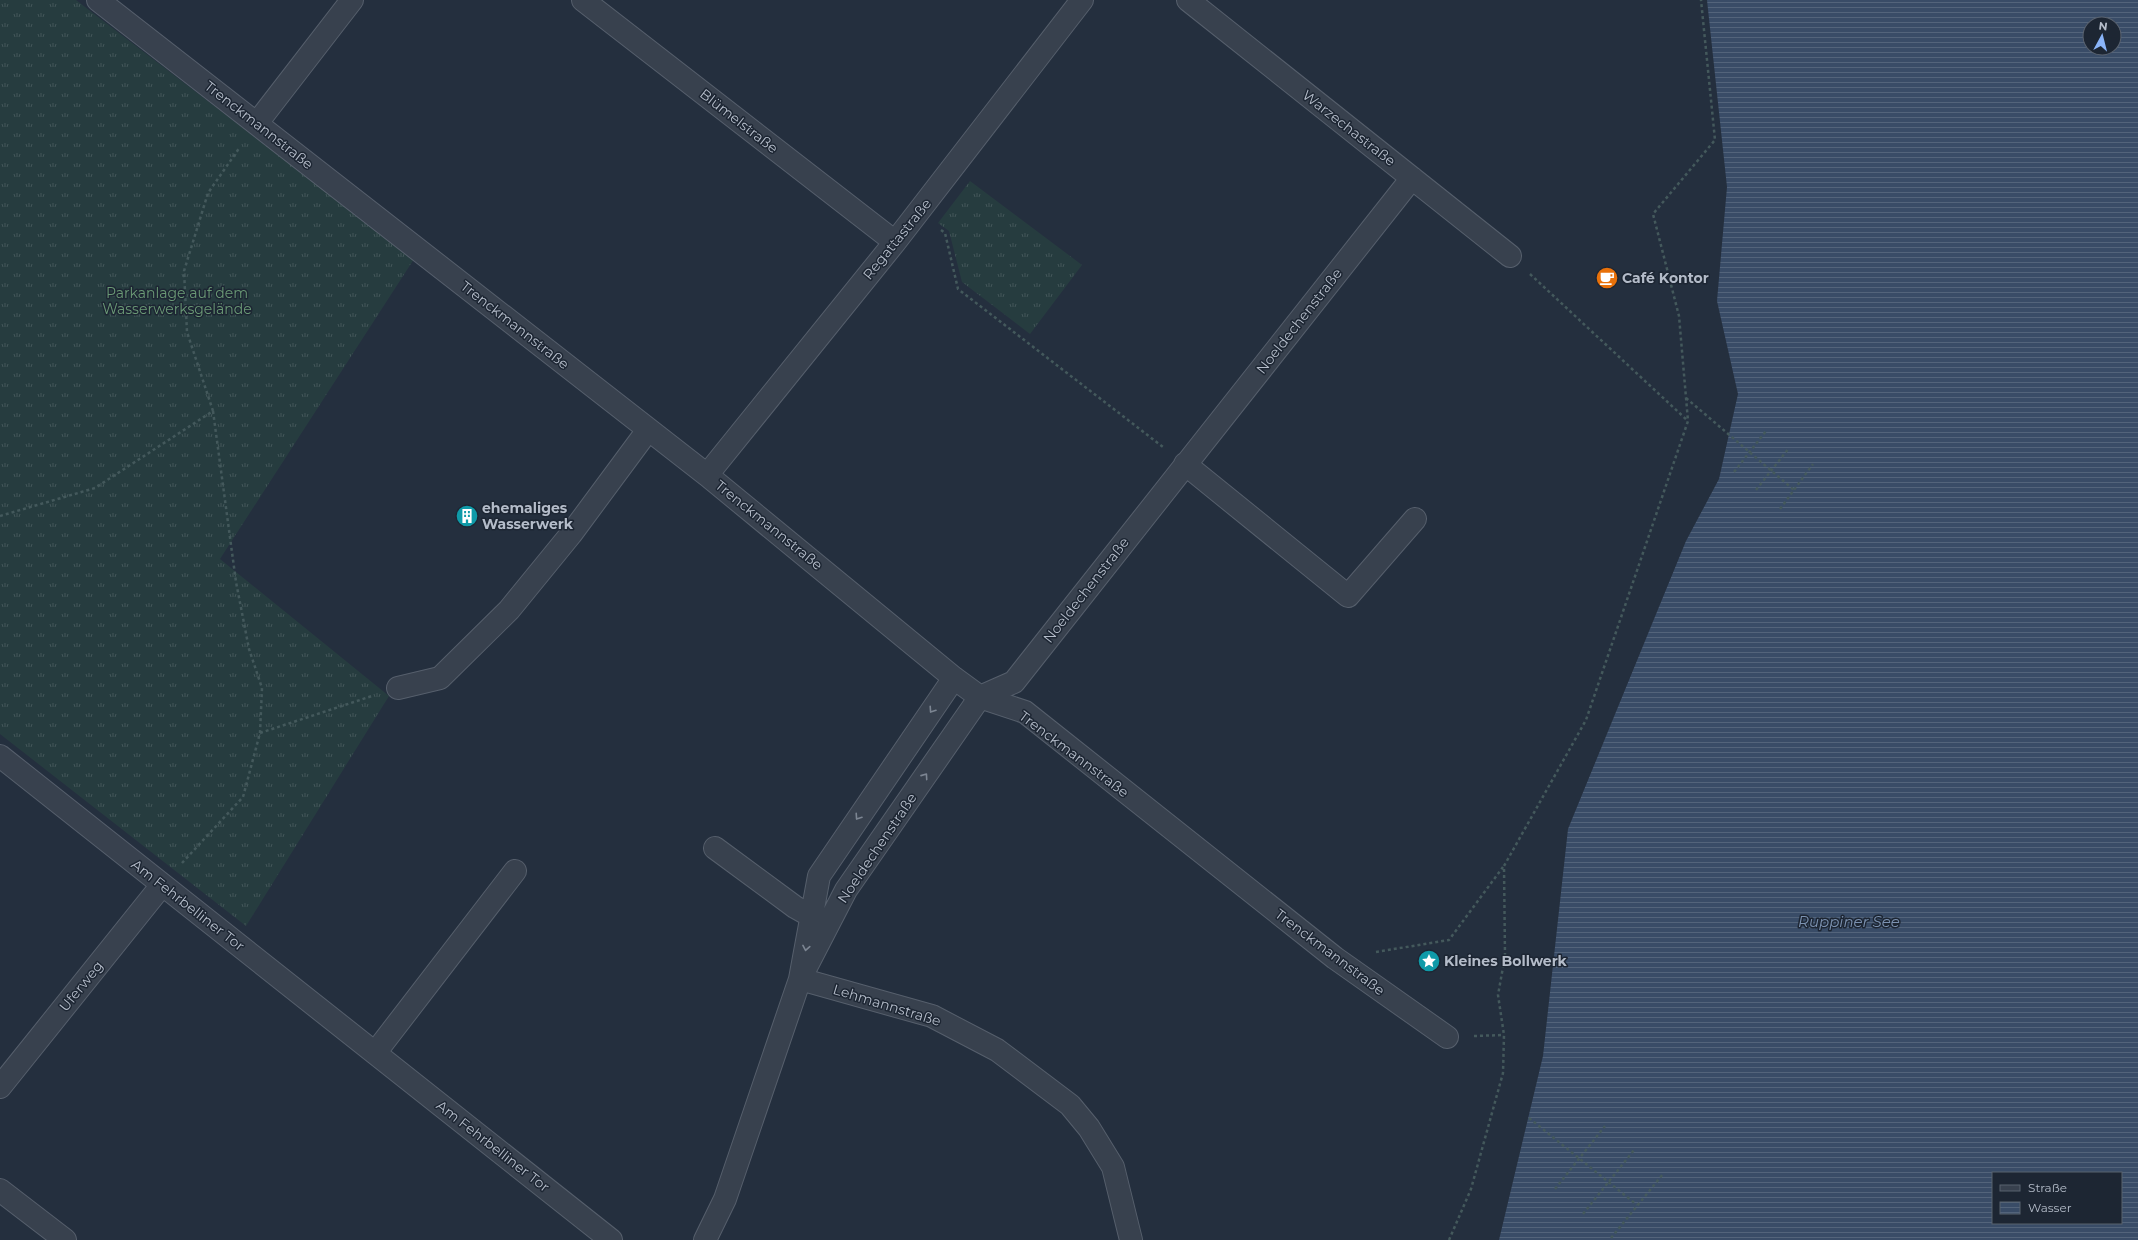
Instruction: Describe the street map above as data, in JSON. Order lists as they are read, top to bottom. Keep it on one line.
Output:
{"streets":{"street":["Blümelstraße","Trenckmannstraße","Warzechastraße","Regattastraße","Noeldechenstraße","Am Fehrbelliner Tor","Uferweg","Lehmannstraße"]},"crossings":[["Blümelstraße","Regattastraße"],["Trenckmannstraße","Regattastraße"],["Trenckmannstraße","Noeldechenstraße"],["Warzechastraße","Noeldechenstraße"],["Noeldechenstraße","Lehmannstraße"],["Am Fehrbelliner Tor","Uferweg"]],"water":["Ruppiner See"],"parks":["Parkanlage auf dem Wasserwerksgelände"],"places":{"cafe":["Café Kontor"],"building":["ehemaliges Wasserwerk"],"place":["Kleines Bollwerk"]},"legend":["Straße","Wasser"],"north":"top"}
